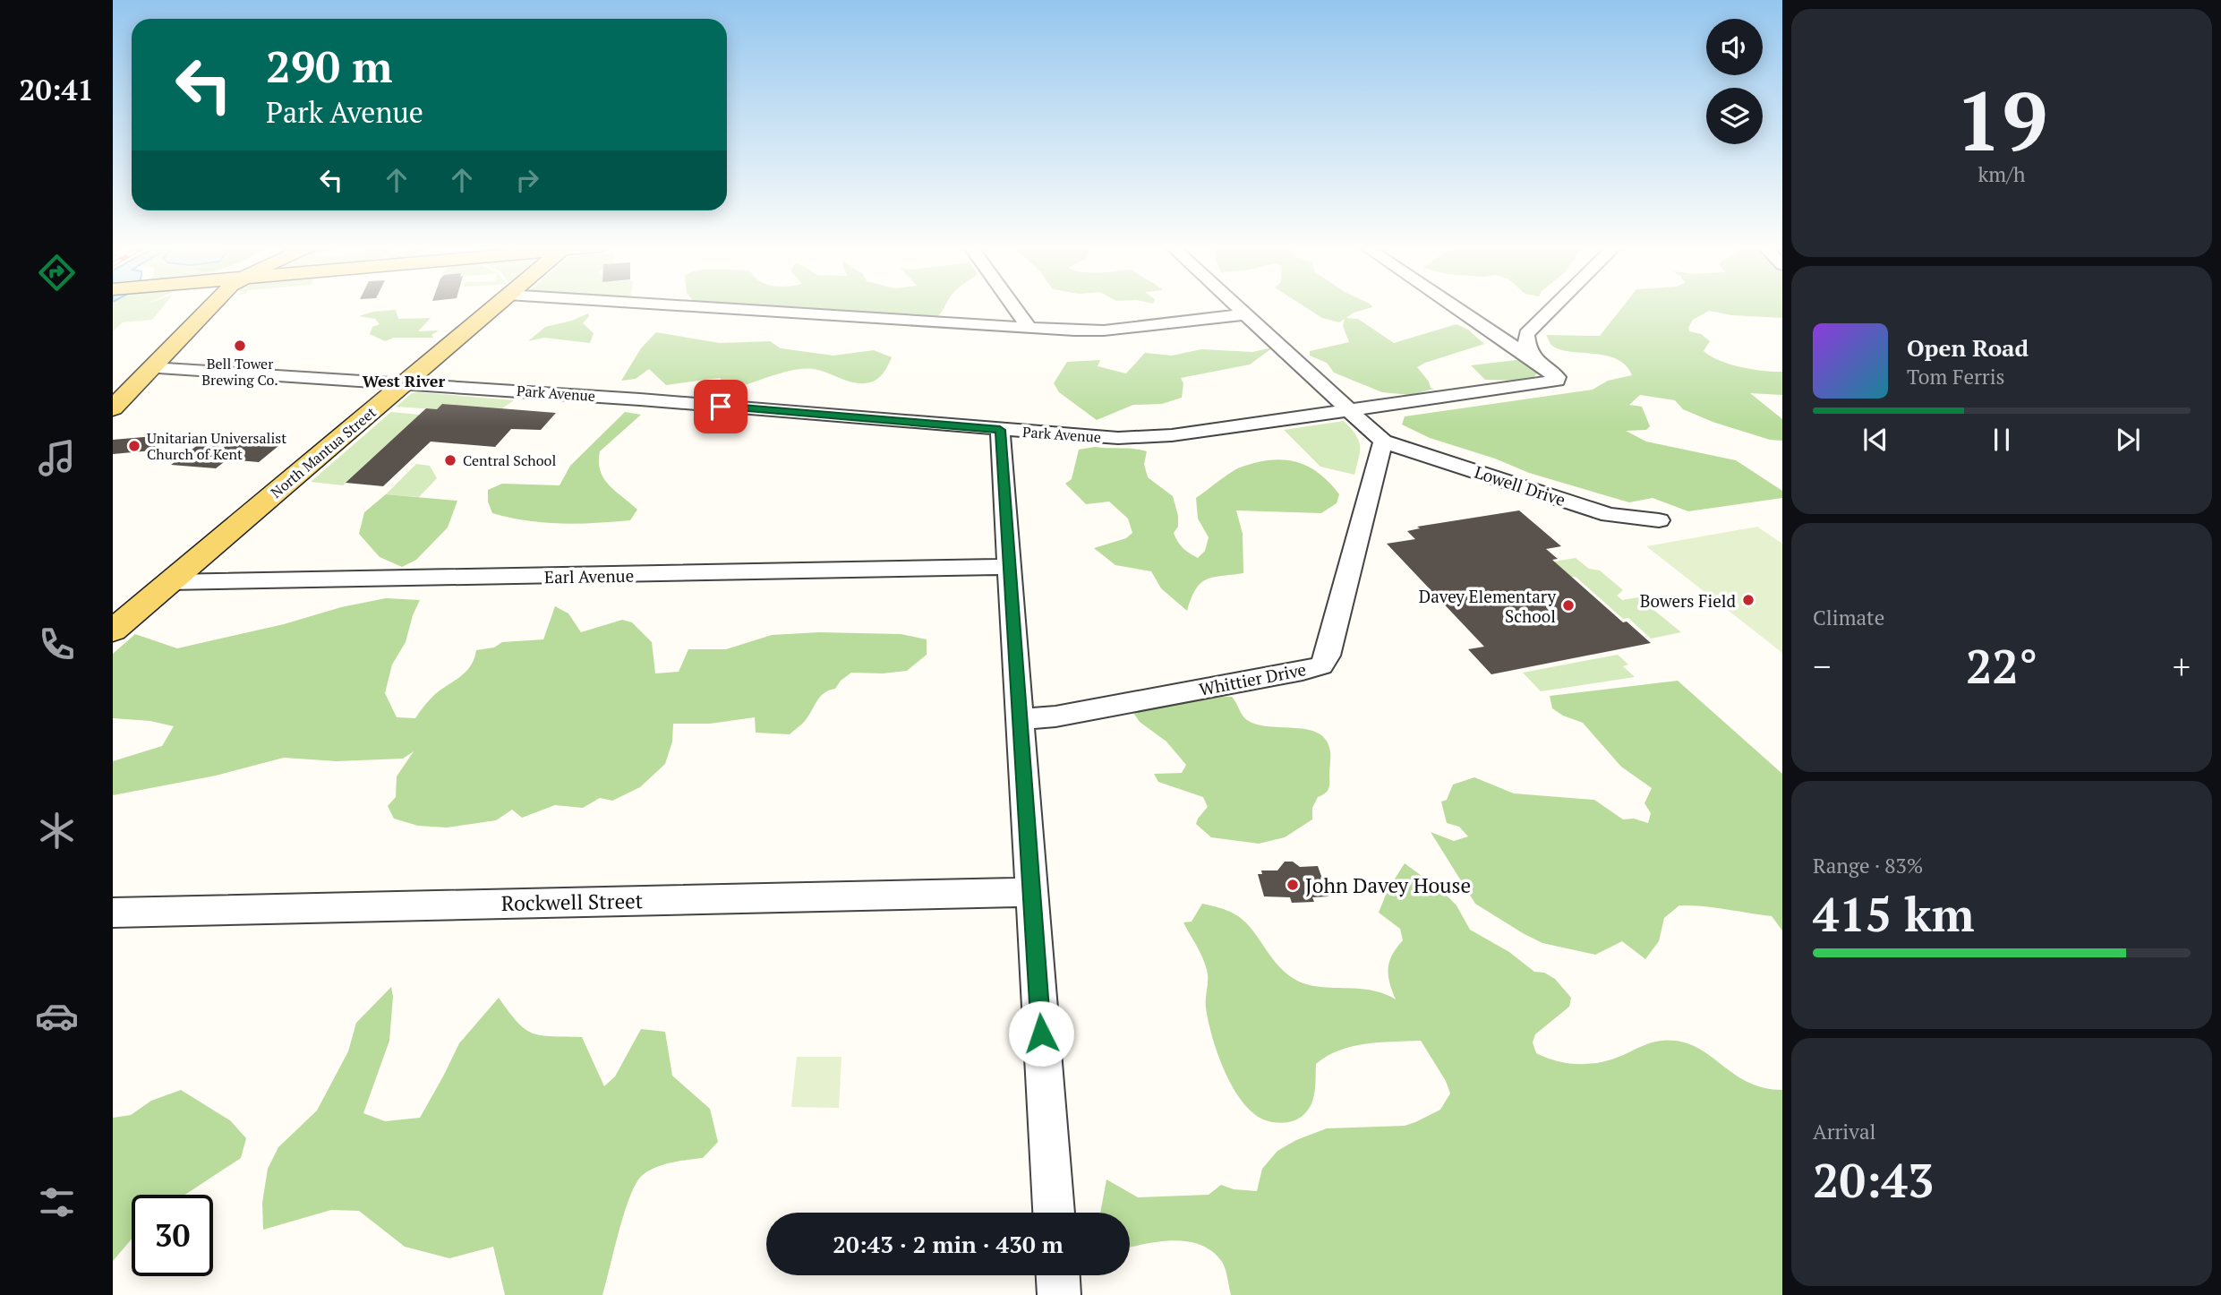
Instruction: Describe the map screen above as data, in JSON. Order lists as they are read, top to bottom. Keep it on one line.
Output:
{"streets":{"main road":["North Mantua Street"],"street":["Park Avenue","Lowell Drive","Earl Avenue","Whittier Drive","Rockwell Street"]},"crossings":[["Park Avenue","North Mantua Street"],["North Mantua Street","Earl Avenue"],["Lowell Drive","Whittier Drive"]],"districts":["West River"],"places":["Bell Tower Brewing Co.","Unitarian Universalist Church of Kent","Central School","Bowers Field","Davey Elementary School","John Davey House"],"page":{"tabs":"20:41","tile":[["19","km/h"],"Climate",["Range · 83%","415 km"],["Arrival","20:43"]],"turn":["290 m","Park Avenue"],"song":["Open Road","Tom Ferris"],"heat":["−","22°","+"],"limit":"30","trip":"20:43 · 2 min · 430 m"}}
